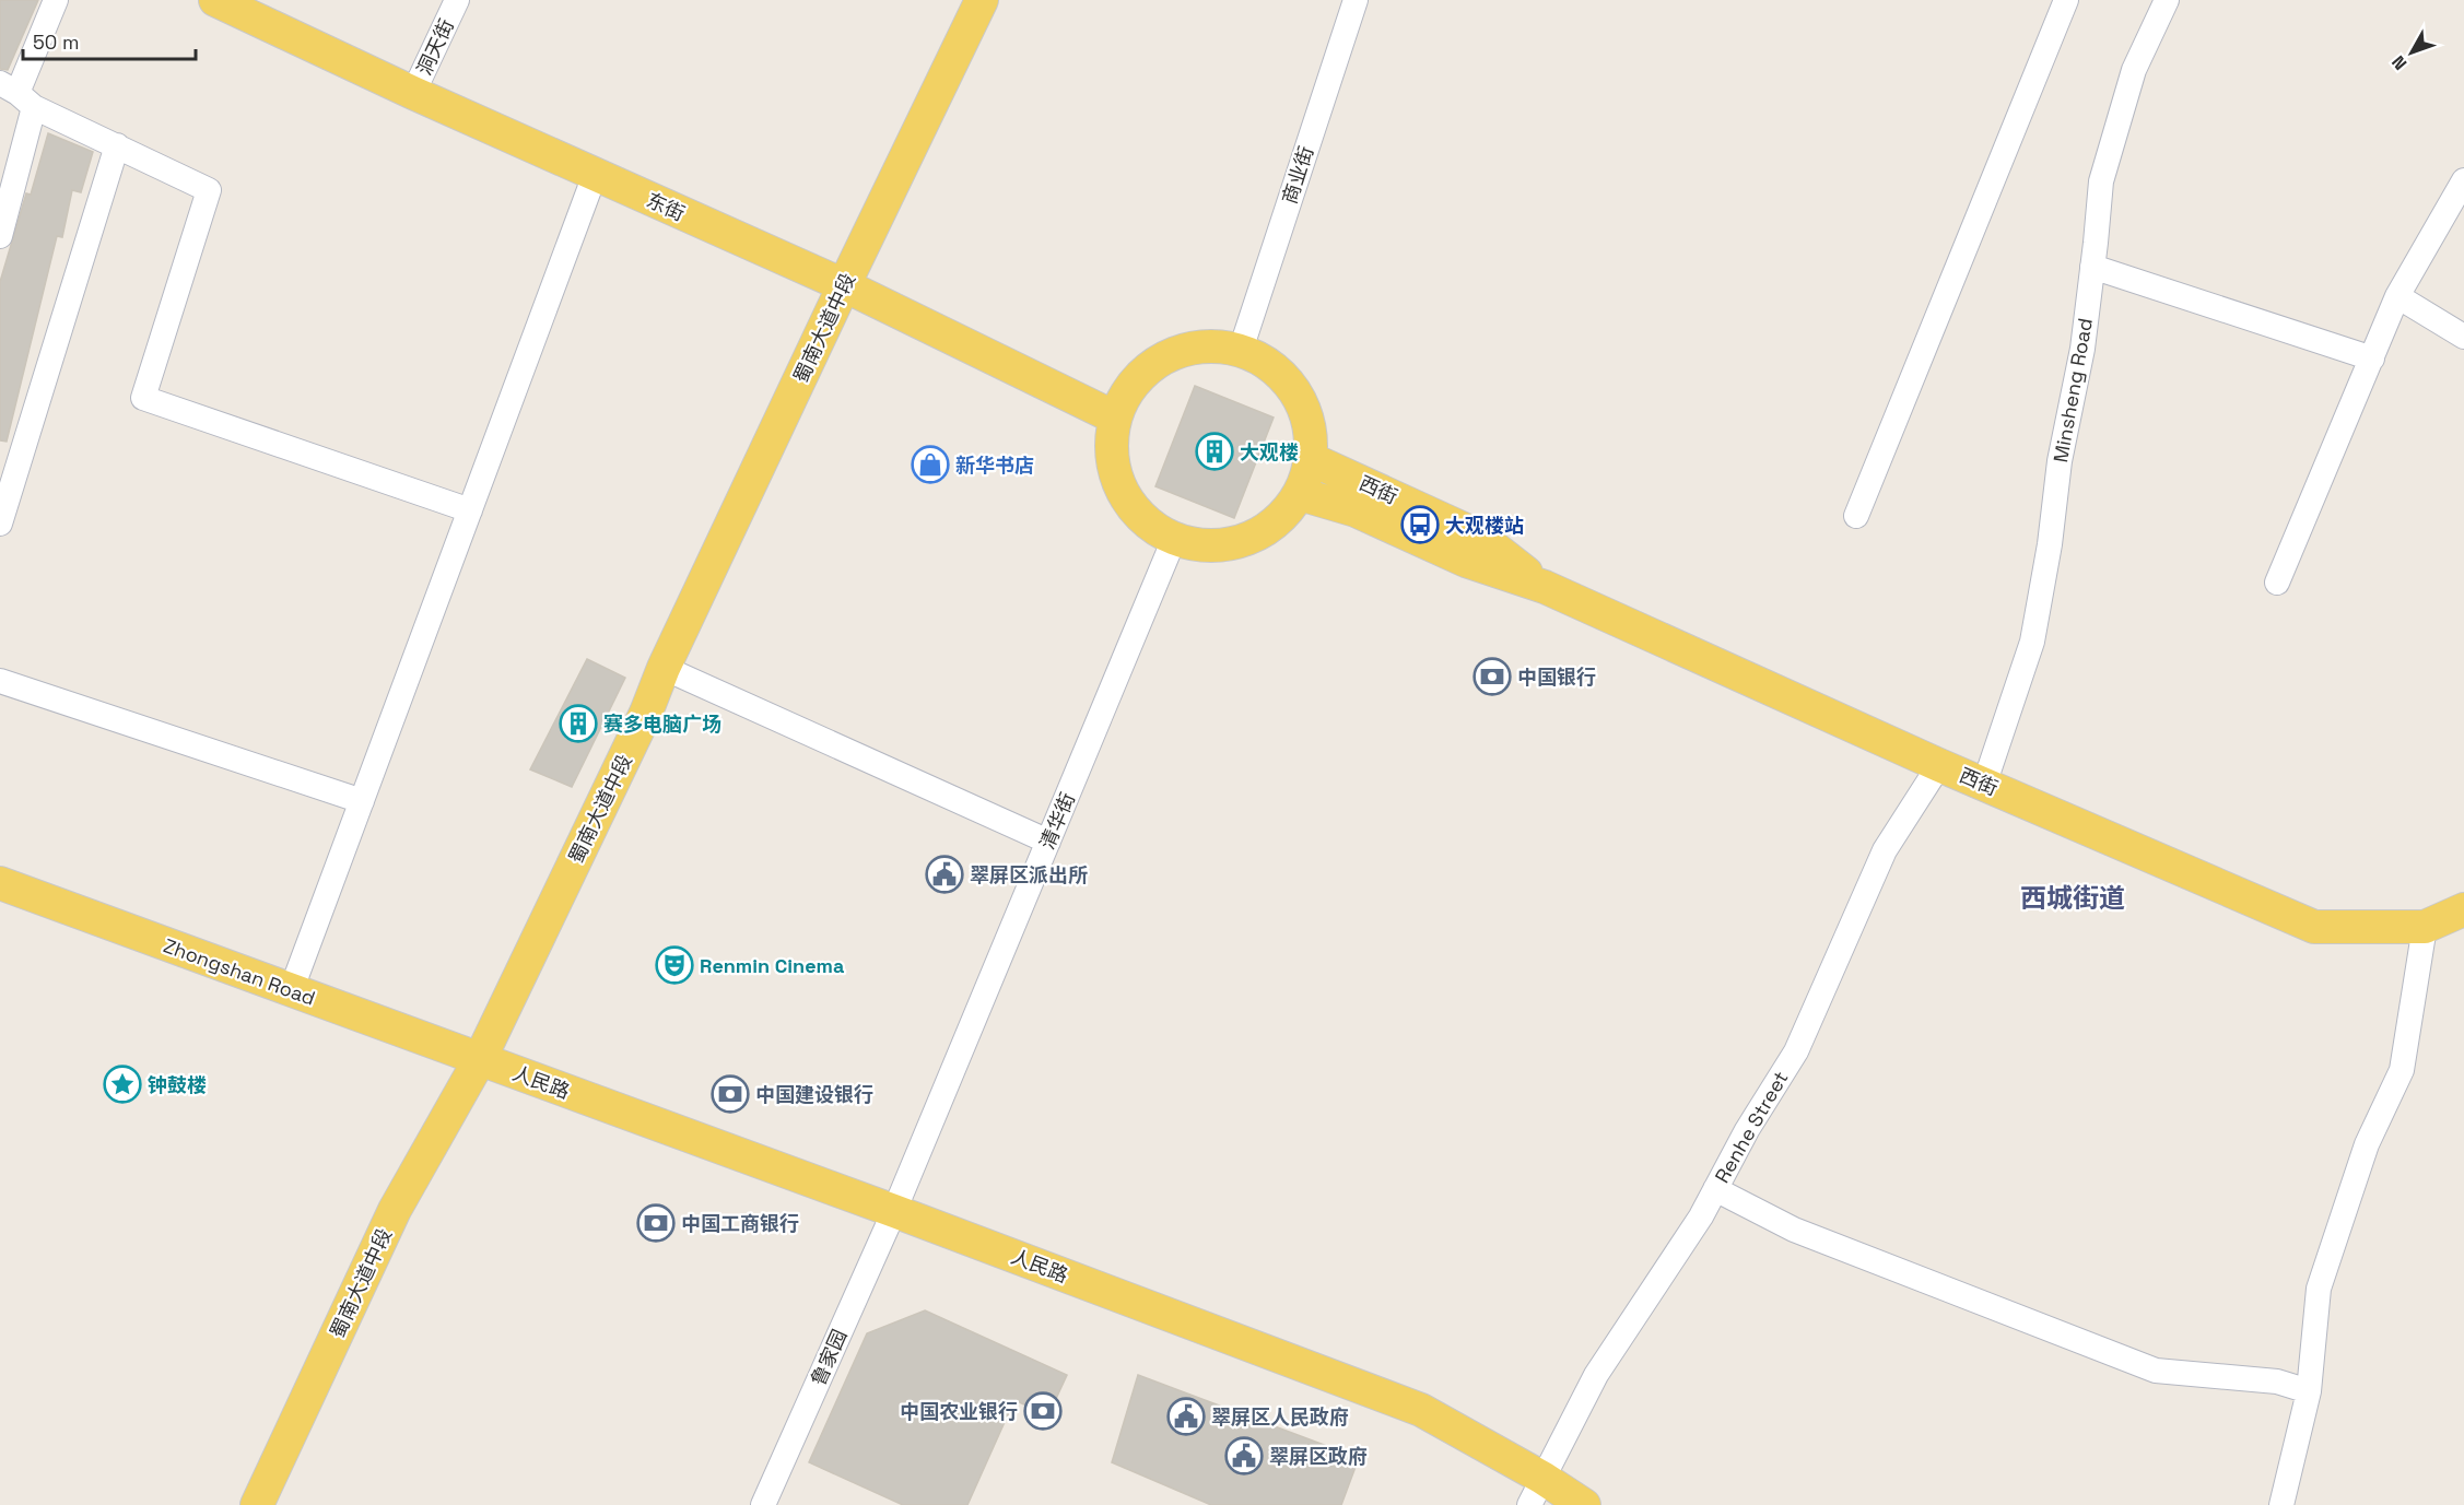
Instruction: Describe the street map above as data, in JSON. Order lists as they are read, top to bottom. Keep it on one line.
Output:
{"streets":{"main road":["东街","蜀南大道中段","西街","Zhongshan Road","人民路"],"street":["洞天街","商业街","Minsheng Road","清华街","Renhe Street","鲁家园"]},"crossings":[["洞天街","东街"],["商业街","东街"],["商业街","西街"],["商业街","清华街"],["东街","蜀南大道中段"],["东街","西街"],["东街","清华街"],["蜀南大道中段","Zhongshan Road"],["蜀南大道中段","人民路"],["Minsheng Road","西街"],["西街","清华街"],["西街","Renhe Street"],["清华街","人民路"],["清华街","鲁家园"],["Zhongshan Road","人民路"],["人民路","Renhe Street"],["人民路","鲁家园"]],"districts":["西城街道"],"places":{"building":["大观楼","赛多电脑广场"],"shop":["新华书店"],"bus stop":["大观楼站"],"bank":["中国银行","中国建设银行","中国工商银行","中国农业银行"],"public building":["翠屏区派出所","翠屏区人民政府","翠屏区政府"],"theatre":["Renmin Cinema"],"place":["钟鼓楼"]},"scale_bar":"50 m","north":"bottom left"}
